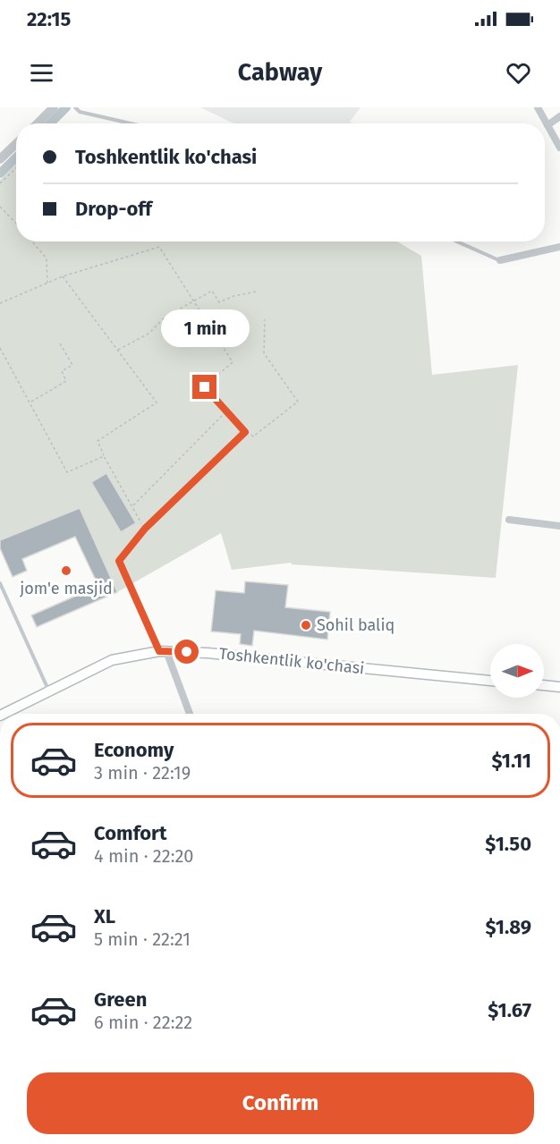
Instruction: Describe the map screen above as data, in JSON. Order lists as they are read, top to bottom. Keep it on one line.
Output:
{"streets":{"main road":["Toshkentlik ko'chasi"]},"places":["jom'e masjid","Sohil baliq"],"north":"right","page":{"status":"22:15","header":"Cabway","banner":["Toshkentlik ko'chasi","Drop-off"],"bubble":"1 min","list":[{"name":"Economy","note":"3 min · 22:19","value":"$1.11"},{"name":"Comfort","note":"4 min · 22:20","value":"$1.50"},{"name":"XL","note":"5 min · 22:21","value":"$1.89"},{"name":"Green","note":"6 min · 22:22","value":"$1.67"}],"buttons":"Confirm"}}
